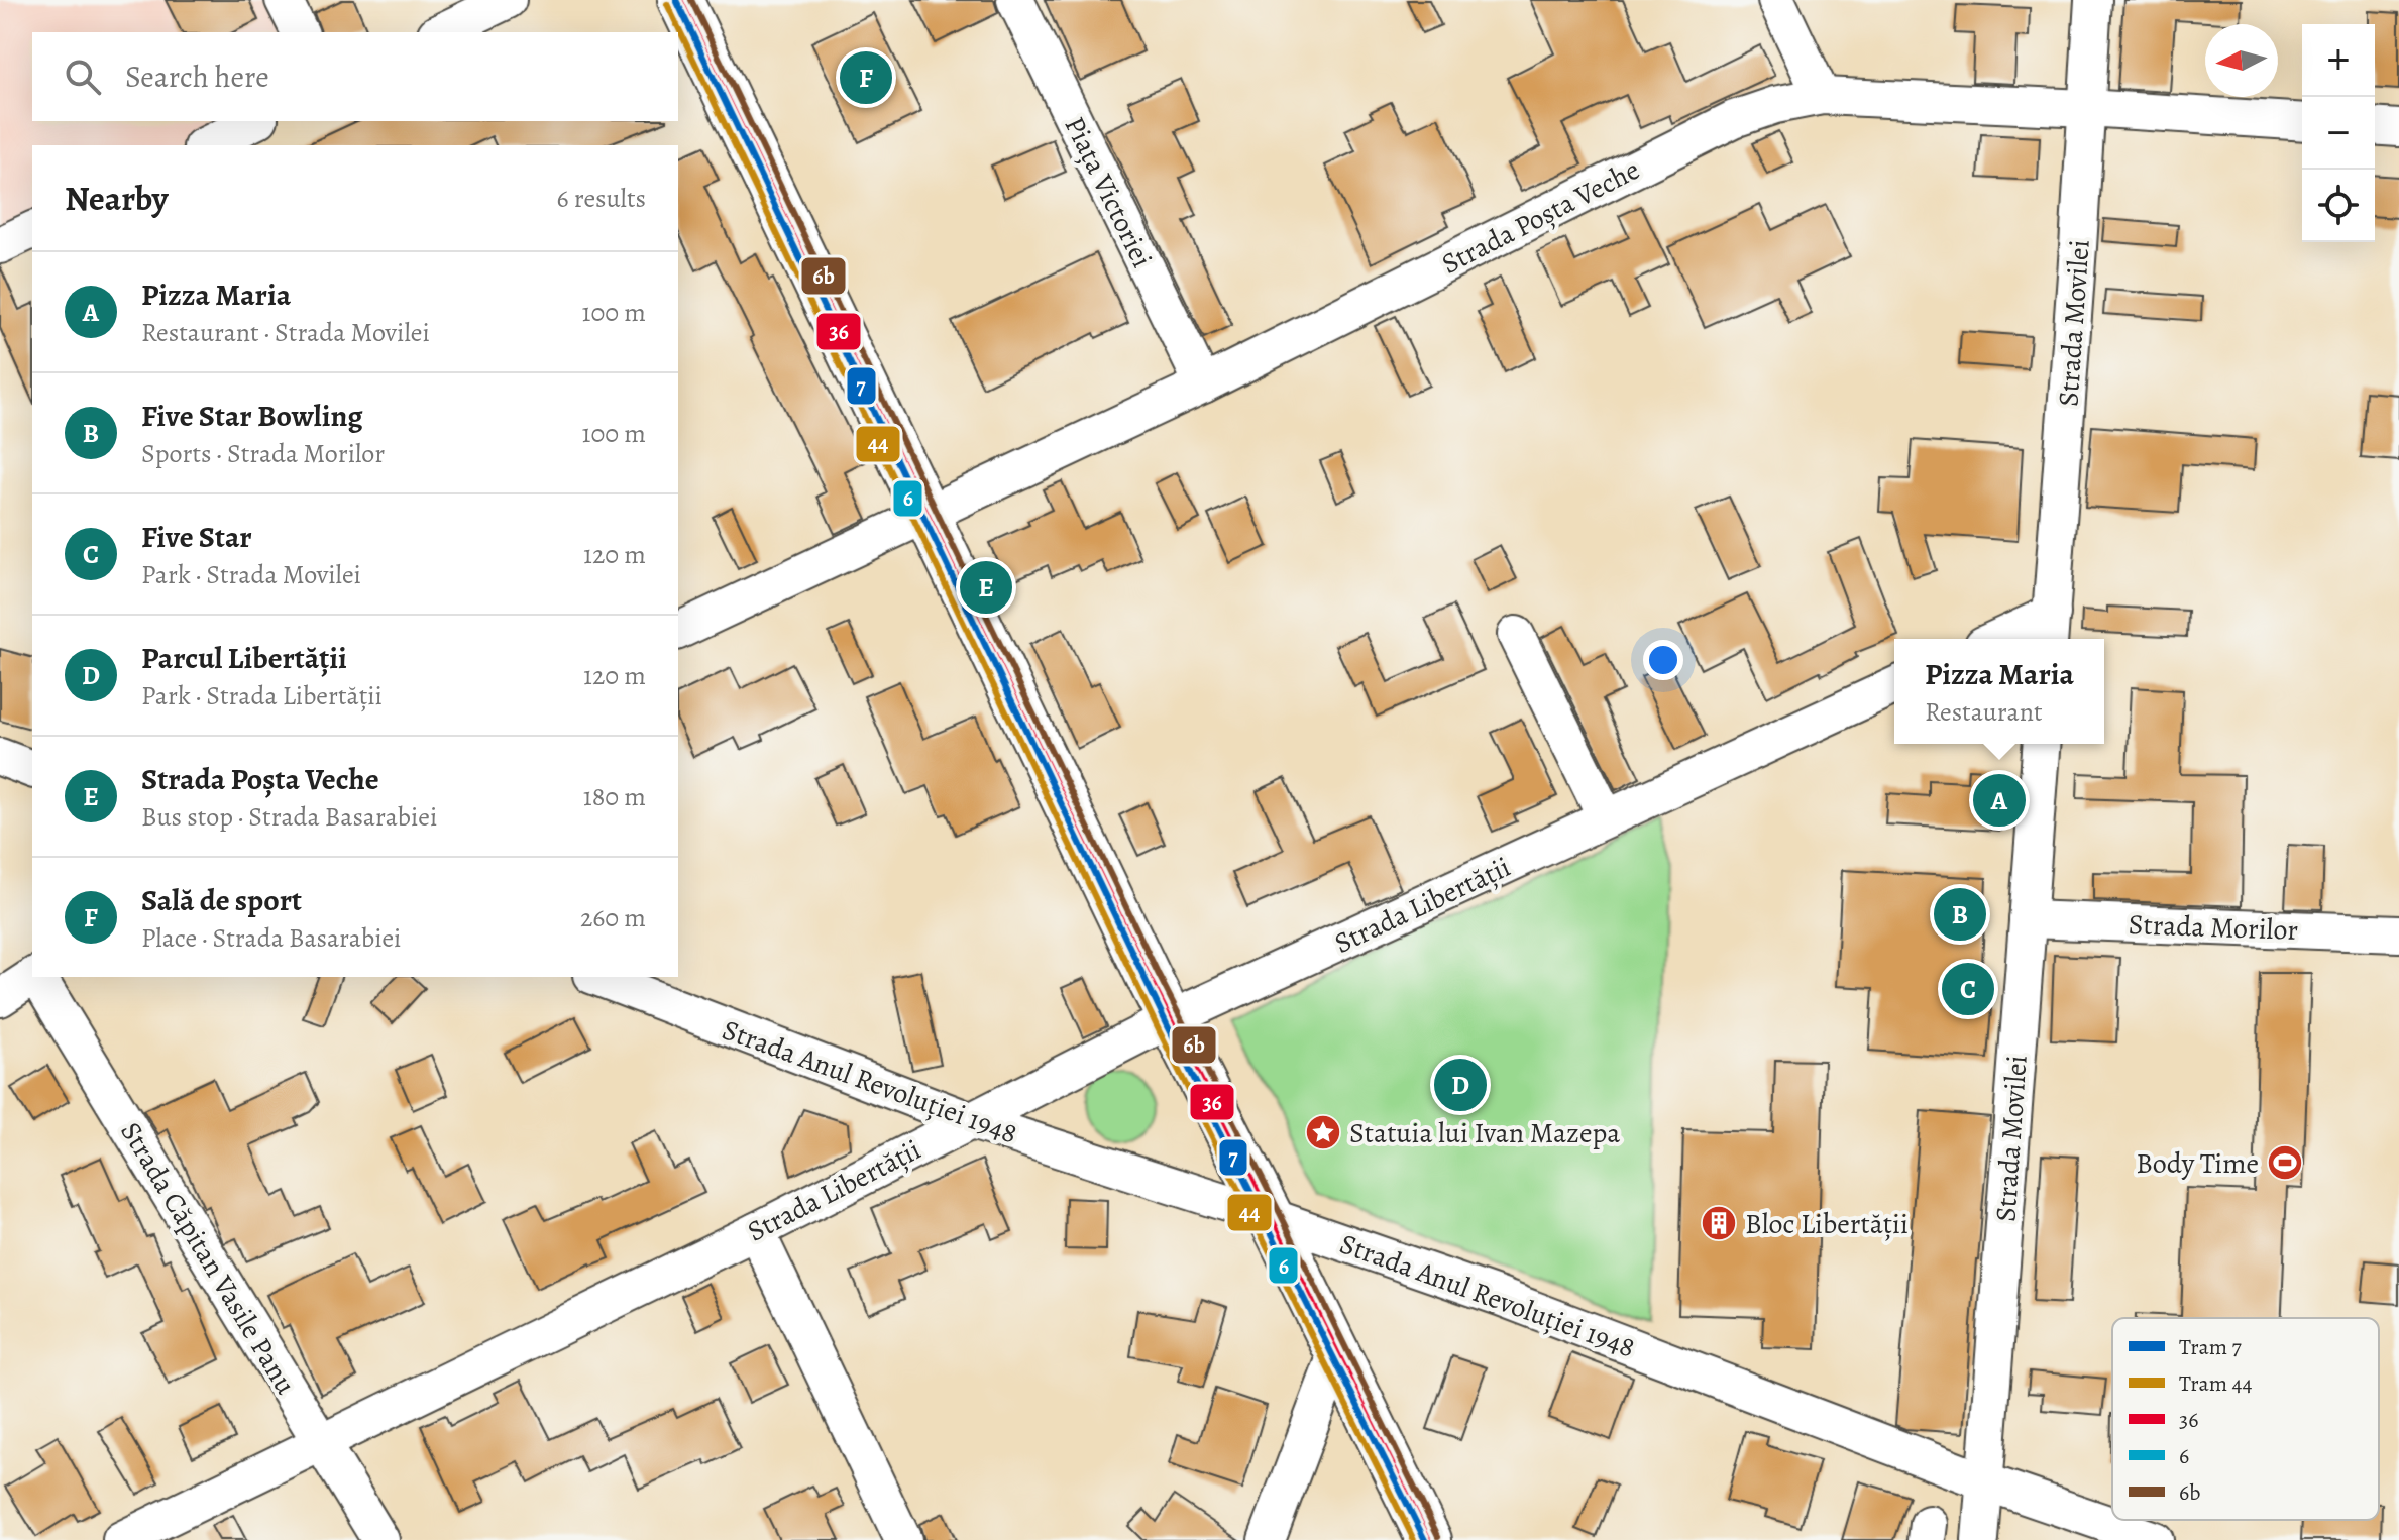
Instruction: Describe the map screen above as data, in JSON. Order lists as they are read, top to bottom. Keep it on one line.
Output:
{"streets":{"street":["Piața Victoriei","Strada Poșta Veche","Strada Movilei","Strada Libertății","Strada Morilor","Strada Anul Revoluției 1948","Strada Căpitan Vasile Panu"]},"crossings":[["Piața Victoriei","Strada Poșta Veche"],["Strada Poșta Veche","Strada Movilei"],["Strada Movilei","Strada Morilor"],["Strada Movilei","Strada Anul Revoluției 1948"],["Strada Libertății","Strada Anul Revoluției 1948"],["Strada Libertății","Strada Căpitan Vasile Panu"]],"places":{"place":["Statuia lui Ivan Mazepa"],"sports":["Body Time"],"building":["Bloc Libertății"]},"lines":["tram line 7","transit line 36","transit line 6b","tram line 44","transit line 6"],"legend":["Tram 7","Tram 44","36","6","6b"],"north":"left","page":{"map_buttons":["+","−"],"search":"Search here","pins":["F","E","A","B","C","D"],"heading":["Nearby","6 results"],"list":[{"mark":"A","name":"Pizza Maria","note":"Restaurant · Strada Movilei","value":"100 m"},{"mark":"B","name":"Five Star Bowling","note":"Sports · Strada Morilor","value":"100 m"},{"mark":"C","name":"Five Star","note":"Park · Strada Movilei","value":"120 m"},{"mark":"D","name":"Parcul Libertății","note":"Park · Strada Libertății","value":"120 m"},{"mark":"E","name":"Strada Poșta Veche","note":"Bus stop · Strada Basarabiei","value":"180 m"},{"mark":"F","name":"Sală de sport","note":"Place · Strada Basarabiei","value":"260 m"}],"popup":["Pizza Maria","Restaurant"]}}
